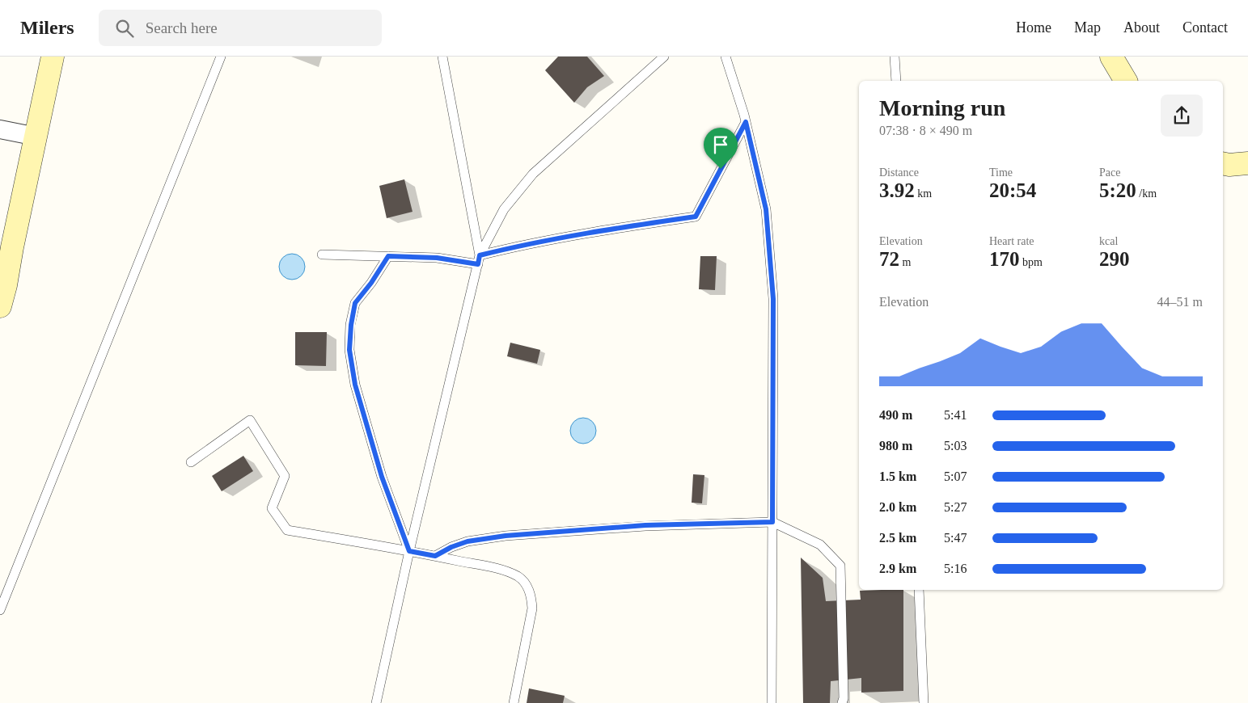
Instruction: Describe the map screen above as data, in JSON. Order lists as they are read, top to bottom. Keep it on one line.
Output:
{"page":{"header":"Milers","search":"Search here","nav":["Home","Map","About","Contact"],"heading":["Morning run","07:38 · 8 × 490 m"],"stats":[["Distance","3.92 km"],["Time","20:54"],["Pace","5:20 /km"],["Elevation","72 m"],["Heart rate","170 bpm"],["kcal","290"]],"chart":["Elevation","44–51 m"],"list":[{"name":"490 m","note":"5:41"},{"name":"980 m","note":"5:03"},{"name":"1.5 km","note":"5:07"},{"name":"2.0 km","note":"5:27"},{"name":"2.5 km","note":"5:47"},{"name":"2.9 km","note":"5:16"}]}}
